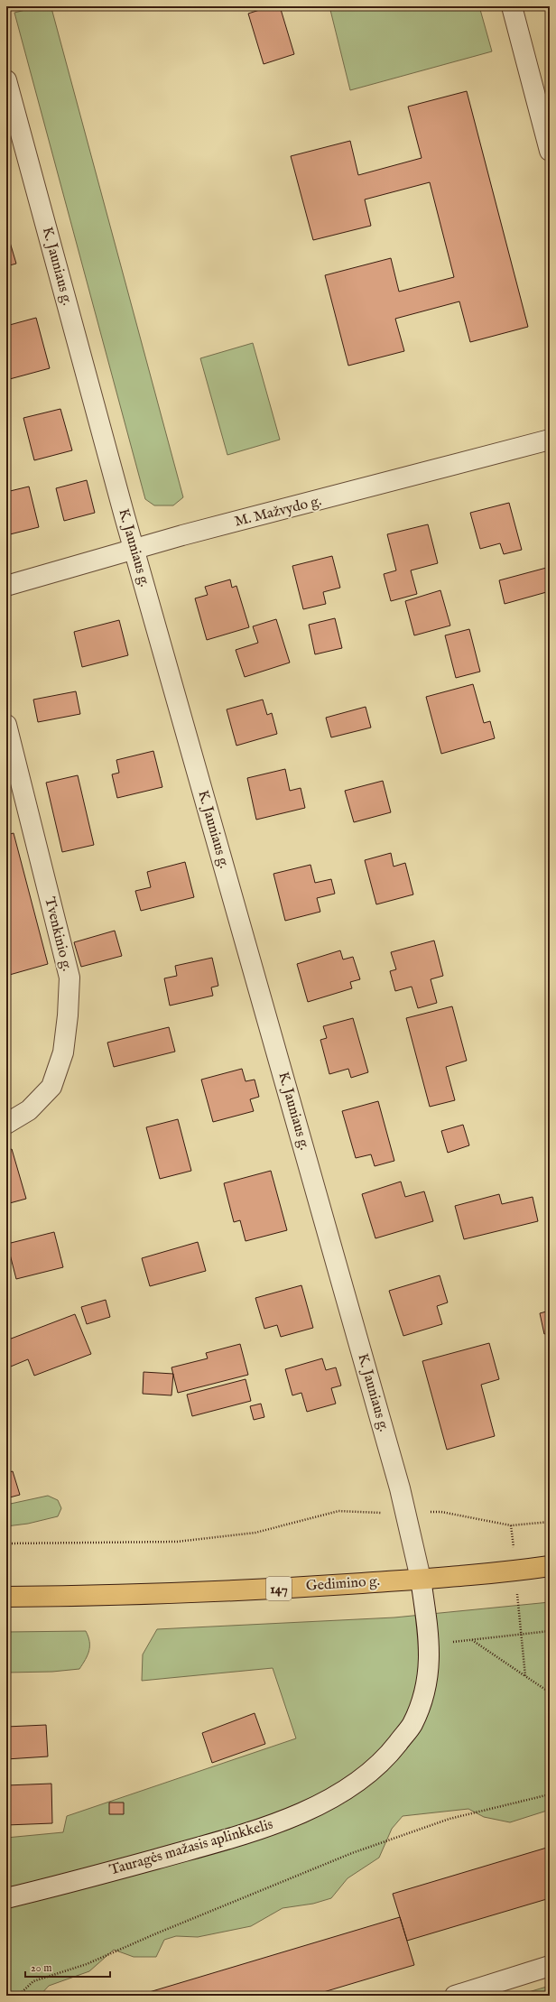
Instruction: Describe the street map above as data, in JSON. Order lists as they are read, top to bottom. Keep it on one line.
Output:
{"streets":{"main road":["Gedimino g.","147"],"street":["K. Jauniaus g.","M. Mažvydo g.","Tvenkinio g.","Tauragės mažasis aplinkkelis"]},"crossings":[["K. Jauniaus g.","M. Mažvydo g."],["K. Jauniaus g.","Gedimino g."],["K. Jauniaus g.","Tauragės mažasis aplinkkelis"],["Gedimino g.","Tauragės mažasis aplinkkelis"]],"scale_bar":"20 m"}
